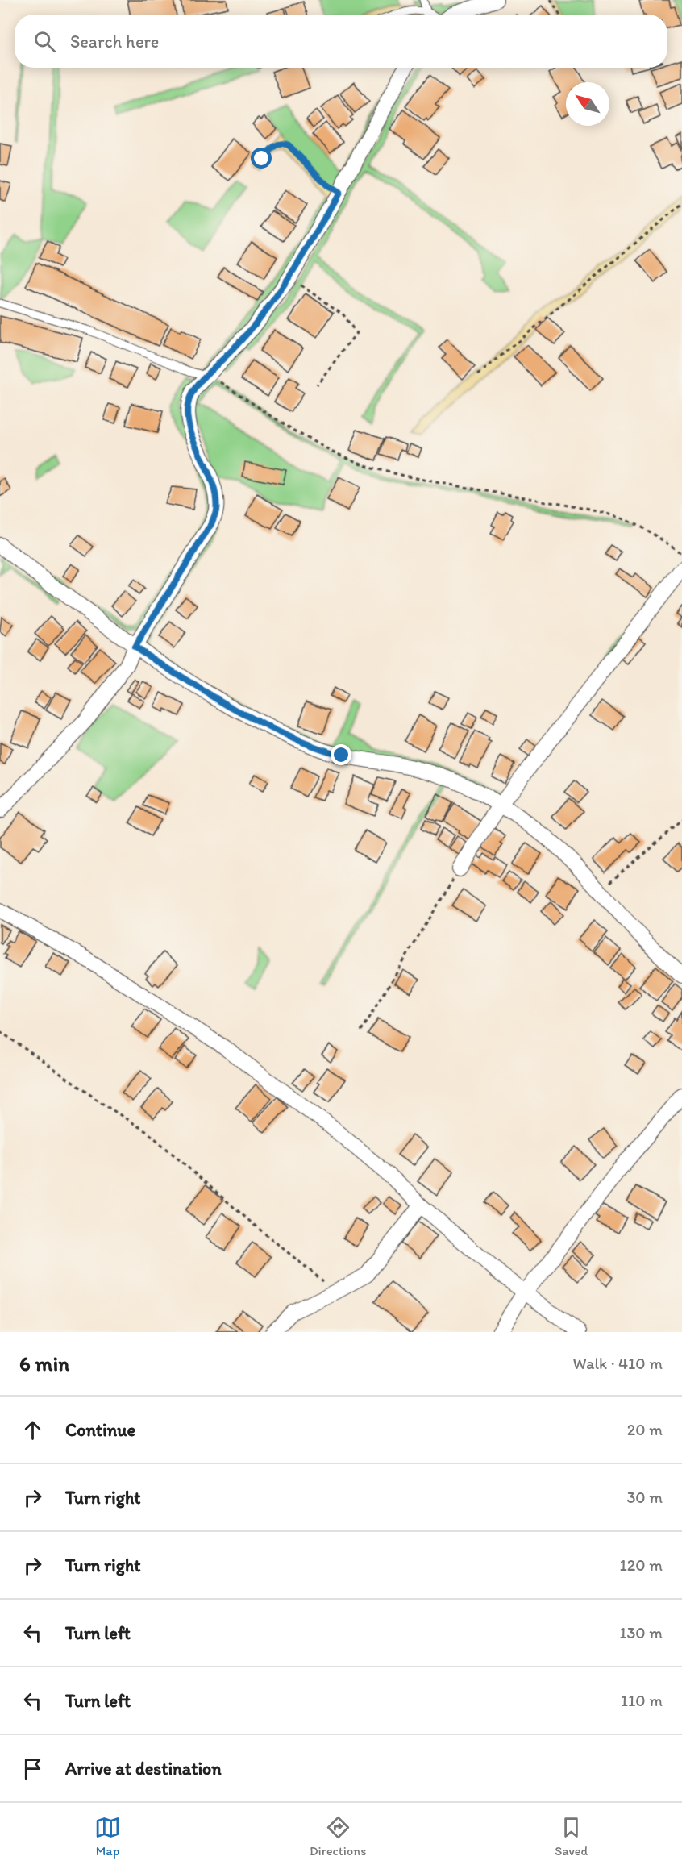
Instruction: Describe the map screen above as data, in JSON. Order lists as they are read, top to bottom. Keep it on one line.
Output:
{"north":"top left","page":{"search":"Search here","heading":["6 min","Walk · 410 m"],"list":[["Continue","20 m"],["Turn right","30 m"],["Turn right","120 m"],["Turn left","130 m"],["Turn left","110 m"],"Arrive at destination"],"nav":["Map","Directions","Saved"]}}
